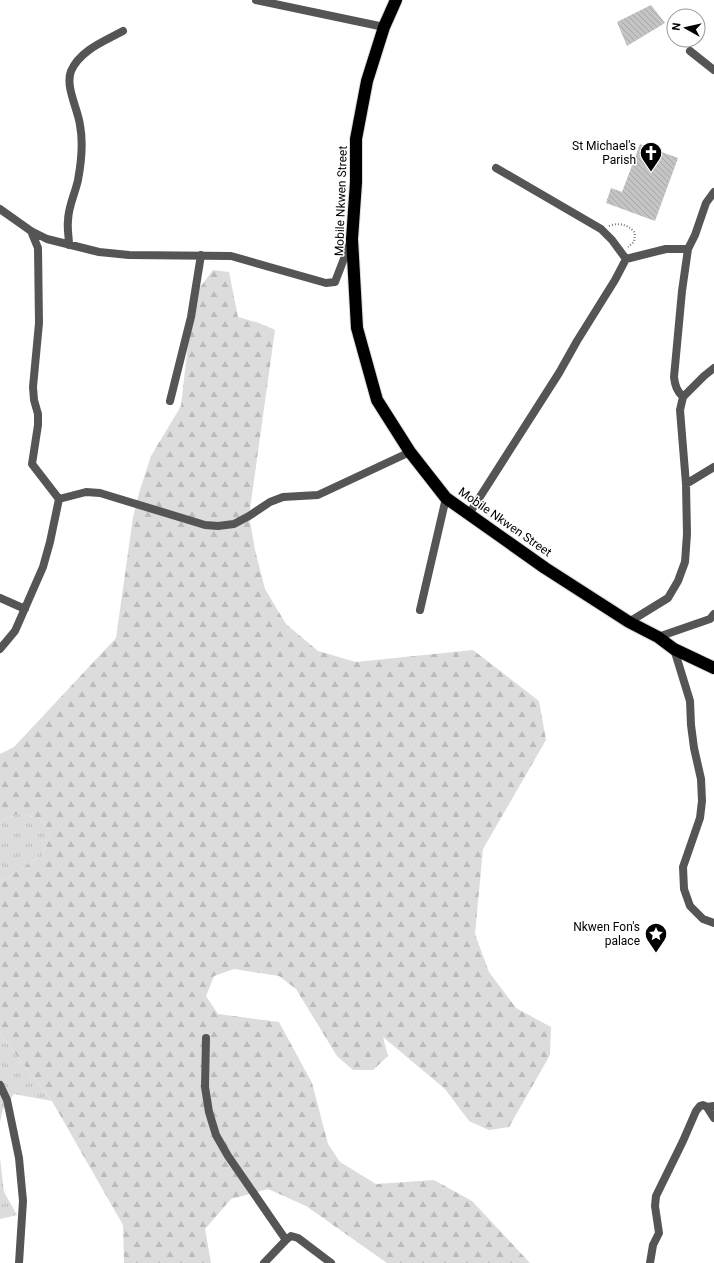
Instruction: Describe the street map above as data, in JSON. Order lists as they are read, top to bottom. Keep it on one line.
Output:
{"streets":{"highway":["Mobile Nkwen Street"]},"places":{"church":["St Michael's Parish"],"place":["Nkwen Fon's palace"]},"north":"left"}
